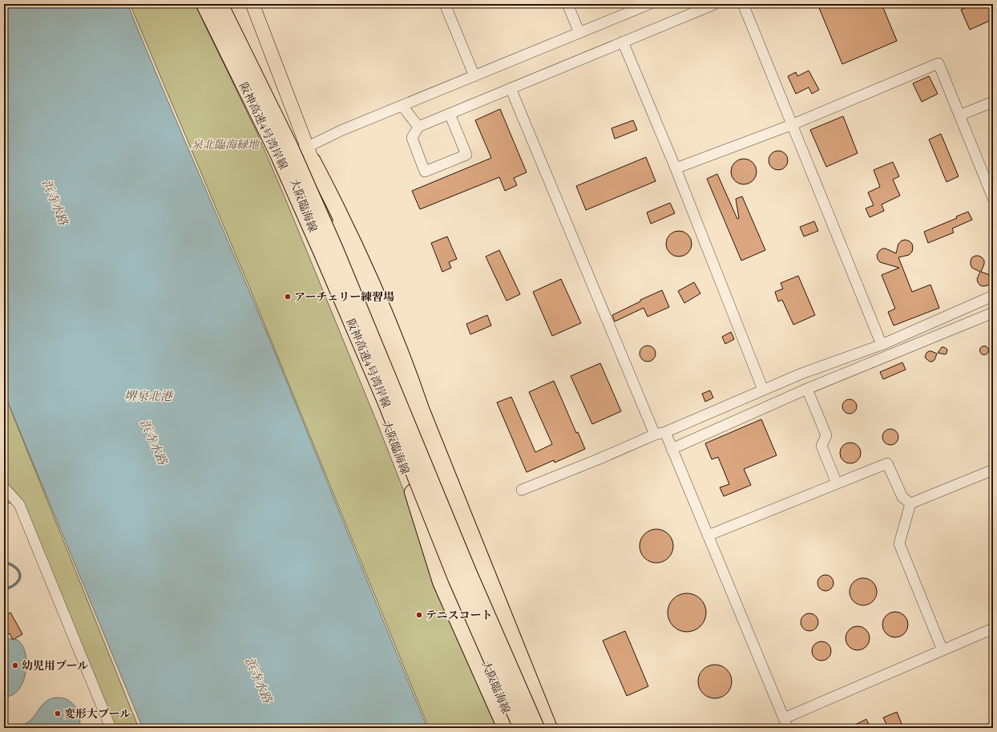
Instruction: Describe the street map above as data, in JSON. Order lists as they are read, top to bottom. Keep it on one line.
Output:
{"streets":{"highway":["阪神高速4号湾岸線"],"main road":["大阪臨海線"]},"crossings":[["阪神高速4号湾岸線","大阪臨海線"]],"water":["浜寺水路","堺泉北港"],"parks":["泉北臨海緑地"],"places":["アーチェリー練習場","テニスコート","幼児用プール","変形大プール"]}
